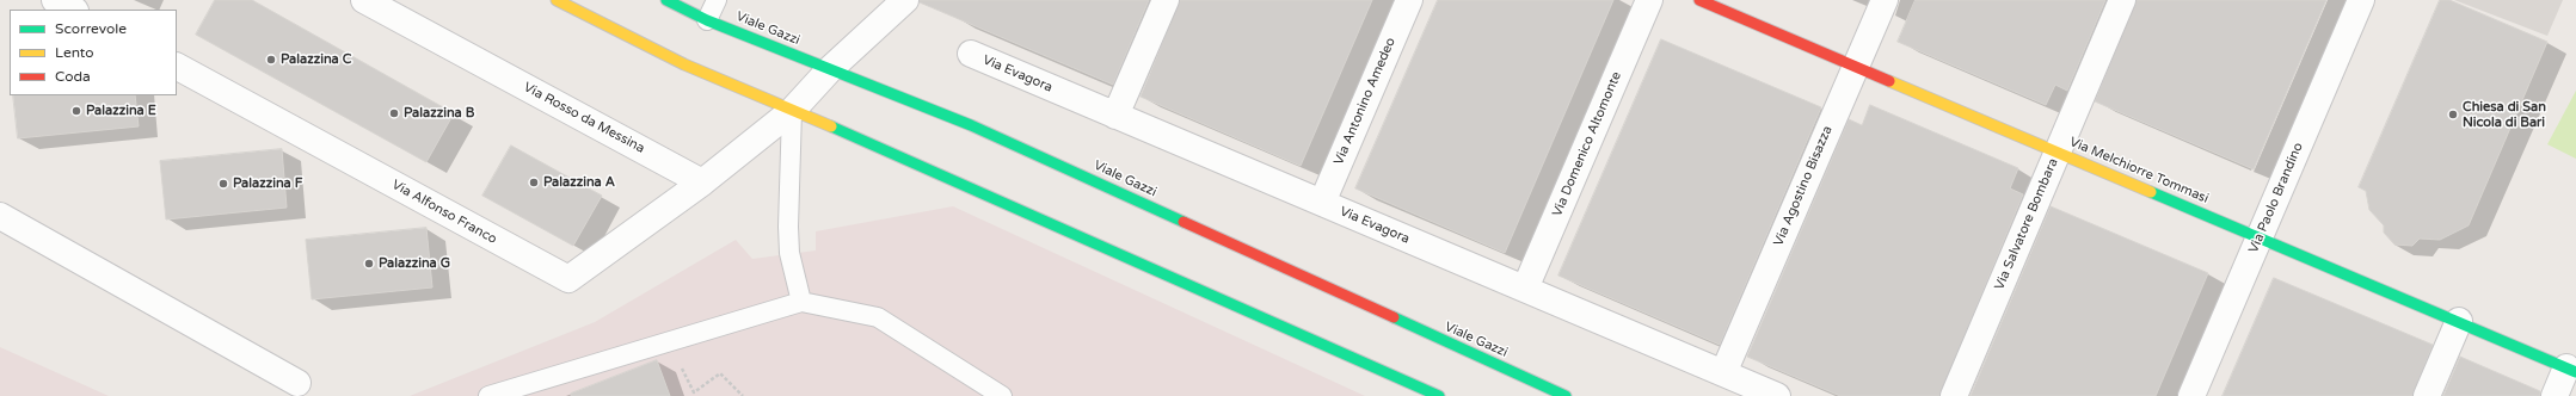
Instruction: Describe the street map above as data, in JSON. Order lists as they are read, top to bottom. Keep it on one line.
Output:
{"streets":{"main road":["Viale Gazzi","Via Melchiorre Tommasi"],"street":["Via Evagora","Via Antonino Amedeo","Via Rosso da Messina","Via Domenico Altomonte","Via Agostino Bisazza","Via Paolo Brandino","Via Alfonso Franco","Via Salvatore Bombara"]},"crossings":[["Via Evagora","Via Antonino Amedeo"],["Via Evagora","Via Domenico Altomonte"],["Via Evagora","Via Agostino Bisazza"],["Via Rosso da Messina","Via Alfonso Franco"],["Via Melchiorre Tommasi","Via Agostino Bisazza"],["Via Melchiorre Tommasi","Via Paolo Brandino"],["Via Melchiorre Tommasi","Via Salvatore Bombara"]],"places":["Palazzina C","Palazzina E","Palazzina B","Chiesa di San Nicola di Bari","Palazzina A","Palazzina F","Palazzina G"],"legend":["Scorrevole","Lento","Coda"]}
